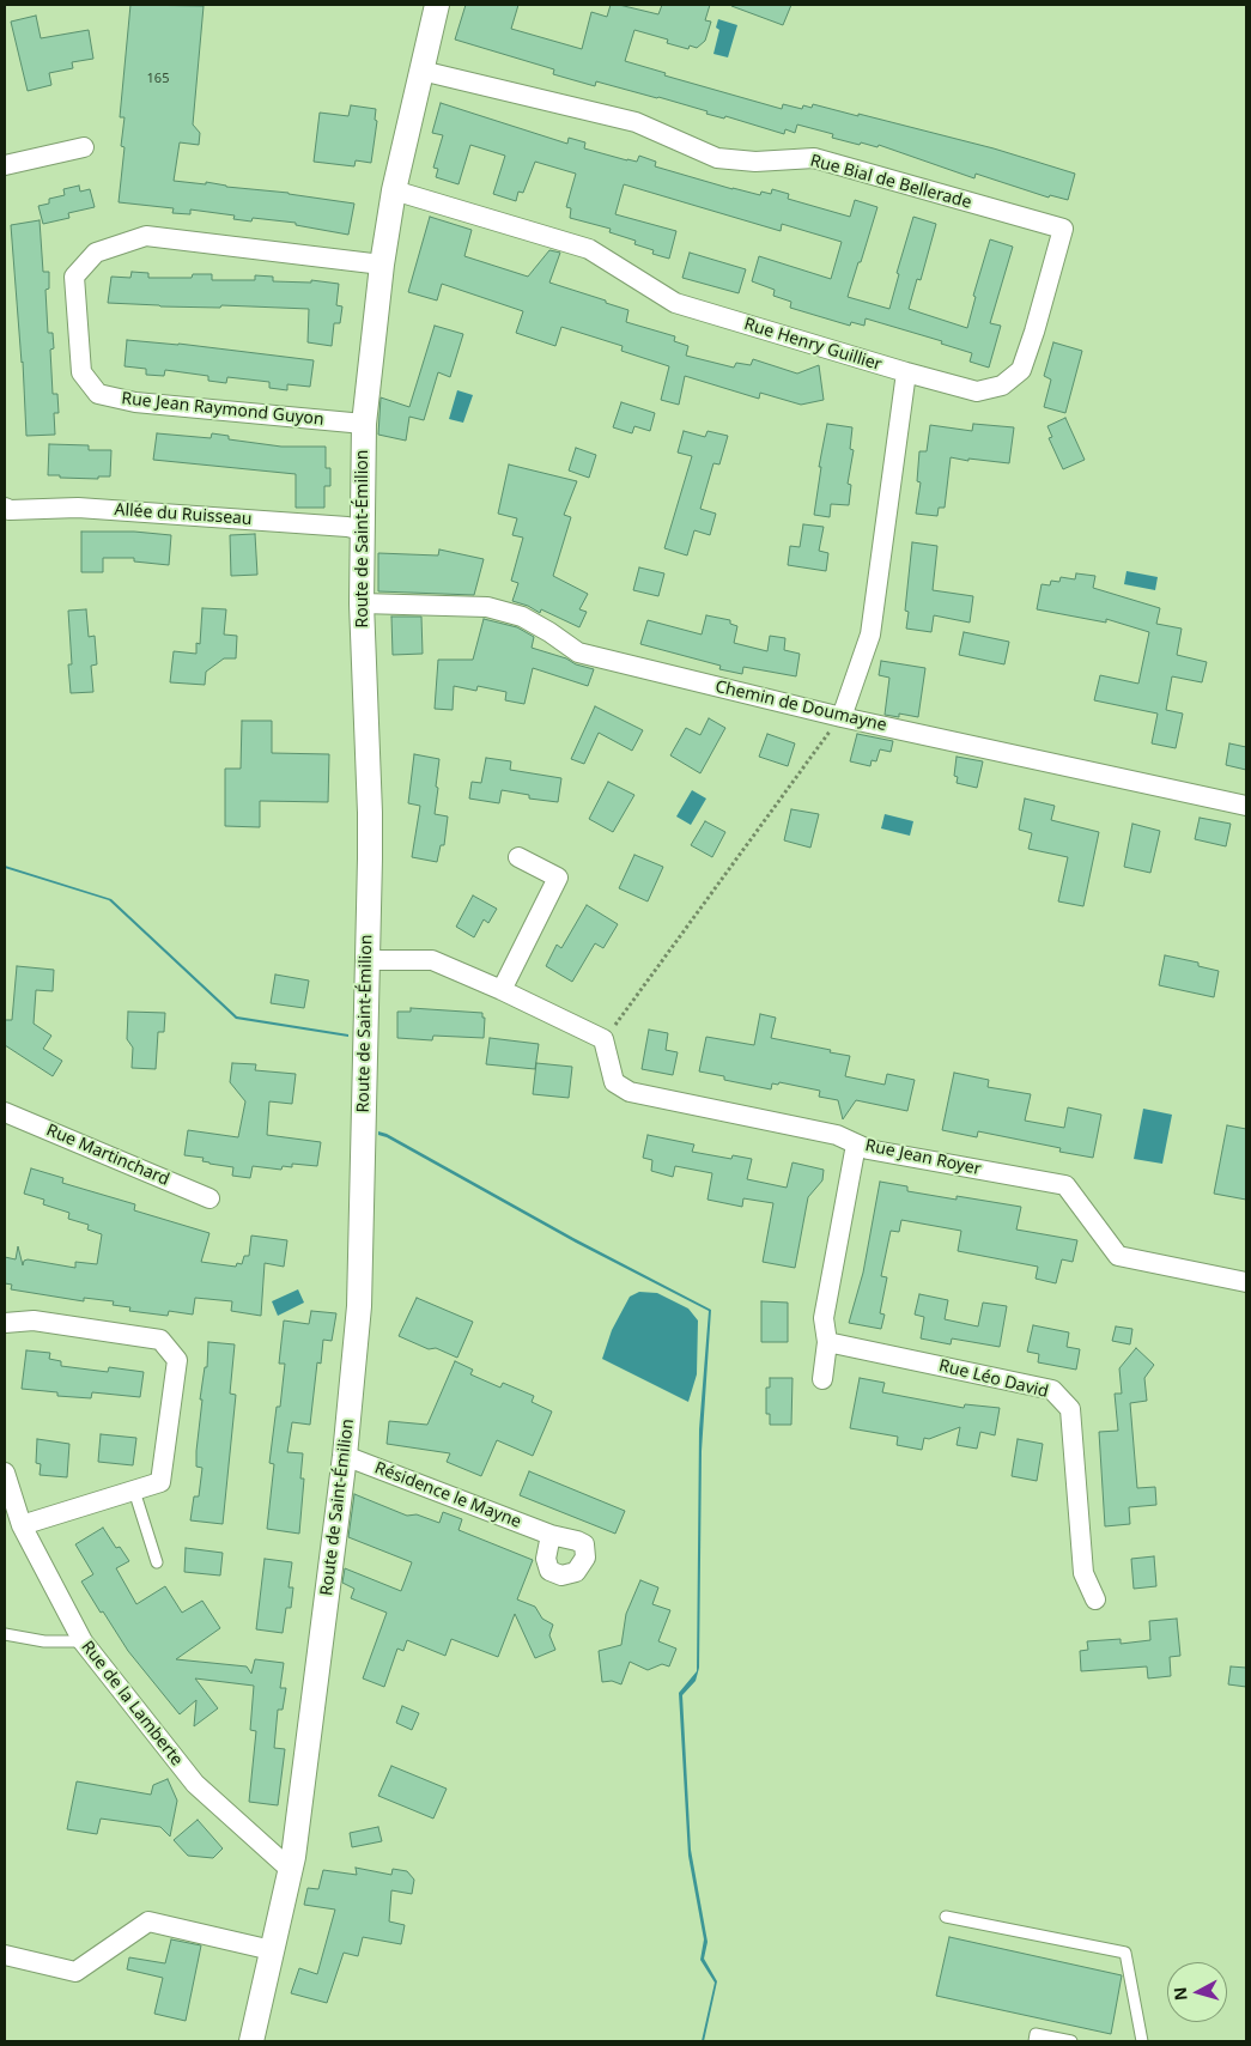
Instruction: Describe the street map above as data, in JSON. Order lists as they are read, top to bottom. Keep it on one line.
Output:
{"streets":{"street":["Rue Bial de Bellerade","Rue Henry Guillier","Rue Jean Raymond Guyon","Allée du Ruisseau","Route de Saint-Émilion","Chemin de Doumayne","Rue Martinchard","Rue Jean Royer","Rue Léo David","Résidence le Mayne","Rue de la Lamberte"]},"crossings":[["Rue Bial de Bellerade","Rue Henry Guillier"],["Rue Bial de Bellerade","Route de Saint-Émilion"],["Rue Henry Guillier","Route de Saint-Émilion"],["Rue Jean Raymond Guyon","Route de Saint-Émilion"],["Allée du Ruisseau","Route de Saint-Émilion"],["Route de Saint-Émilion","Chemin de Doumayne"],["Route de Saint-Émilion","Résidence le Mayne"],["Route de Saint-Émilion","Rue de la Lamberte"]],"house_numbers":["165"],"north":"left"}
